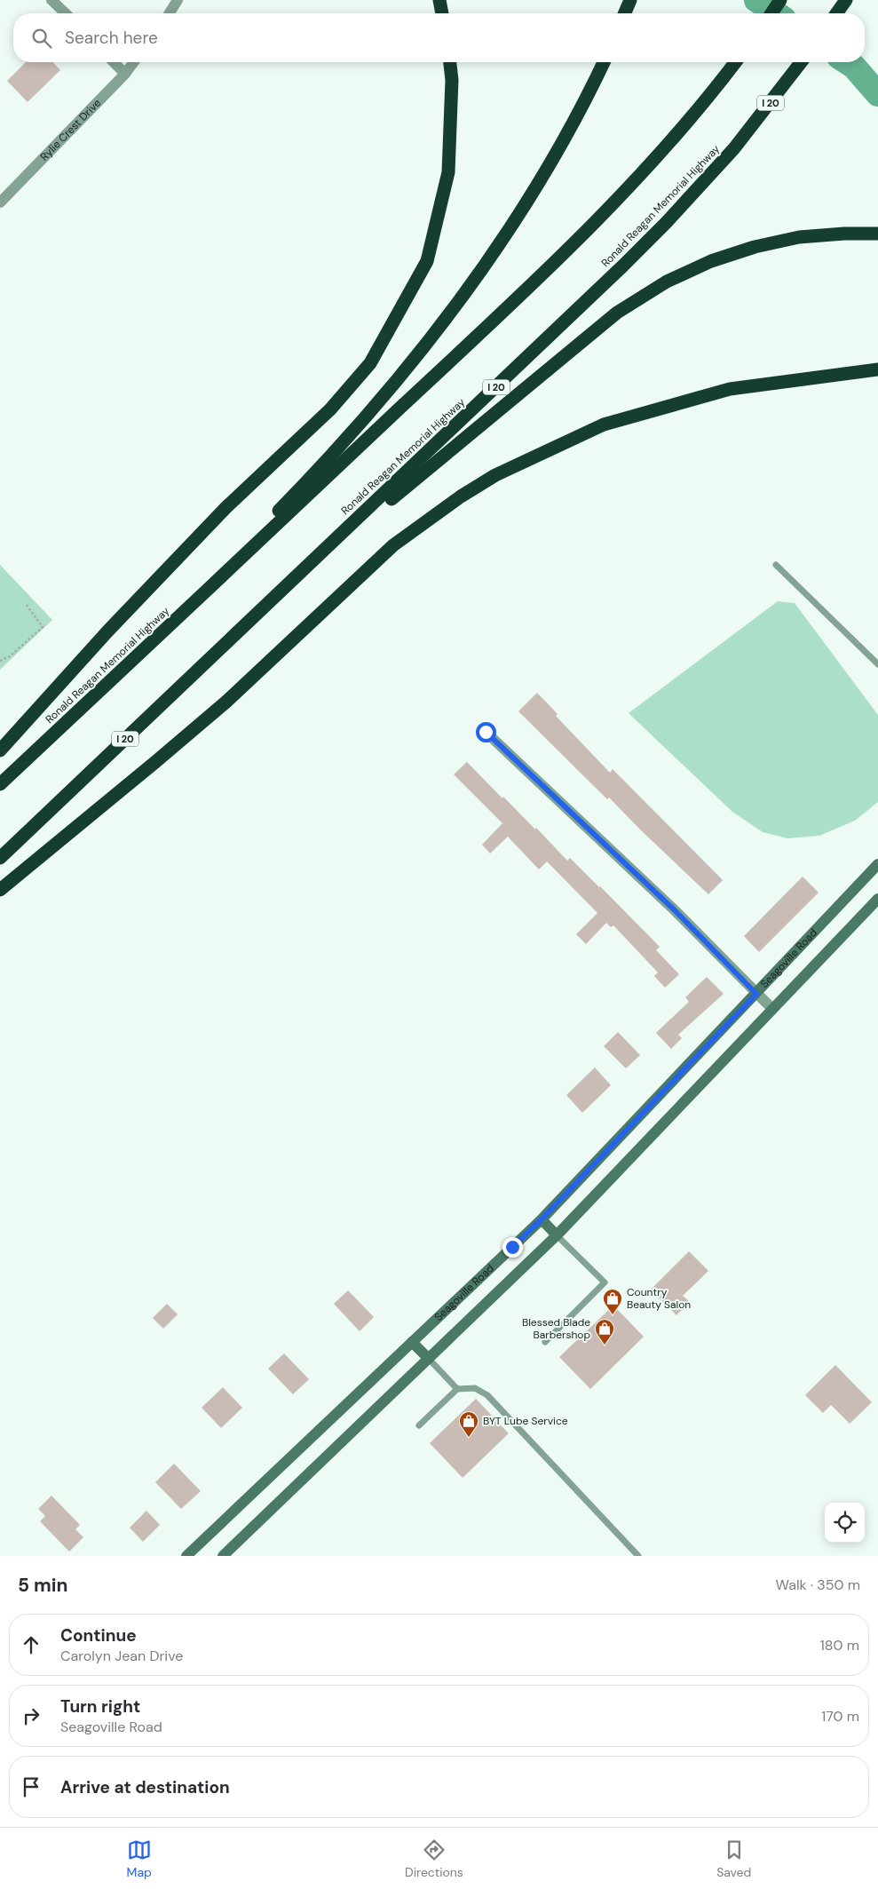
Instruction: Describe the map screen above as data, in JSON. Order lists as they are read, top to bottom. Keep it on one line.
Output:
{"streets":{"highway":["I 20","Ronald Reagan Memorial Highway"],"main road":["Seagoville Road"],"street":["Rylie Crest Drive"]},"places":{"shop":["Country Beauty Salon","Blessed Blade Barbershop","BYT Lube Service"]},"page":{"search":"Search here","heading":["5 min","Walk · 350 m"],"list":[["Continue","Carolyn Jean Drive","180 m"],["Turn right","Seagoville Road","170 m"],"Arrive at destination"],"nav":["Map","Directions","Saved"]}}
